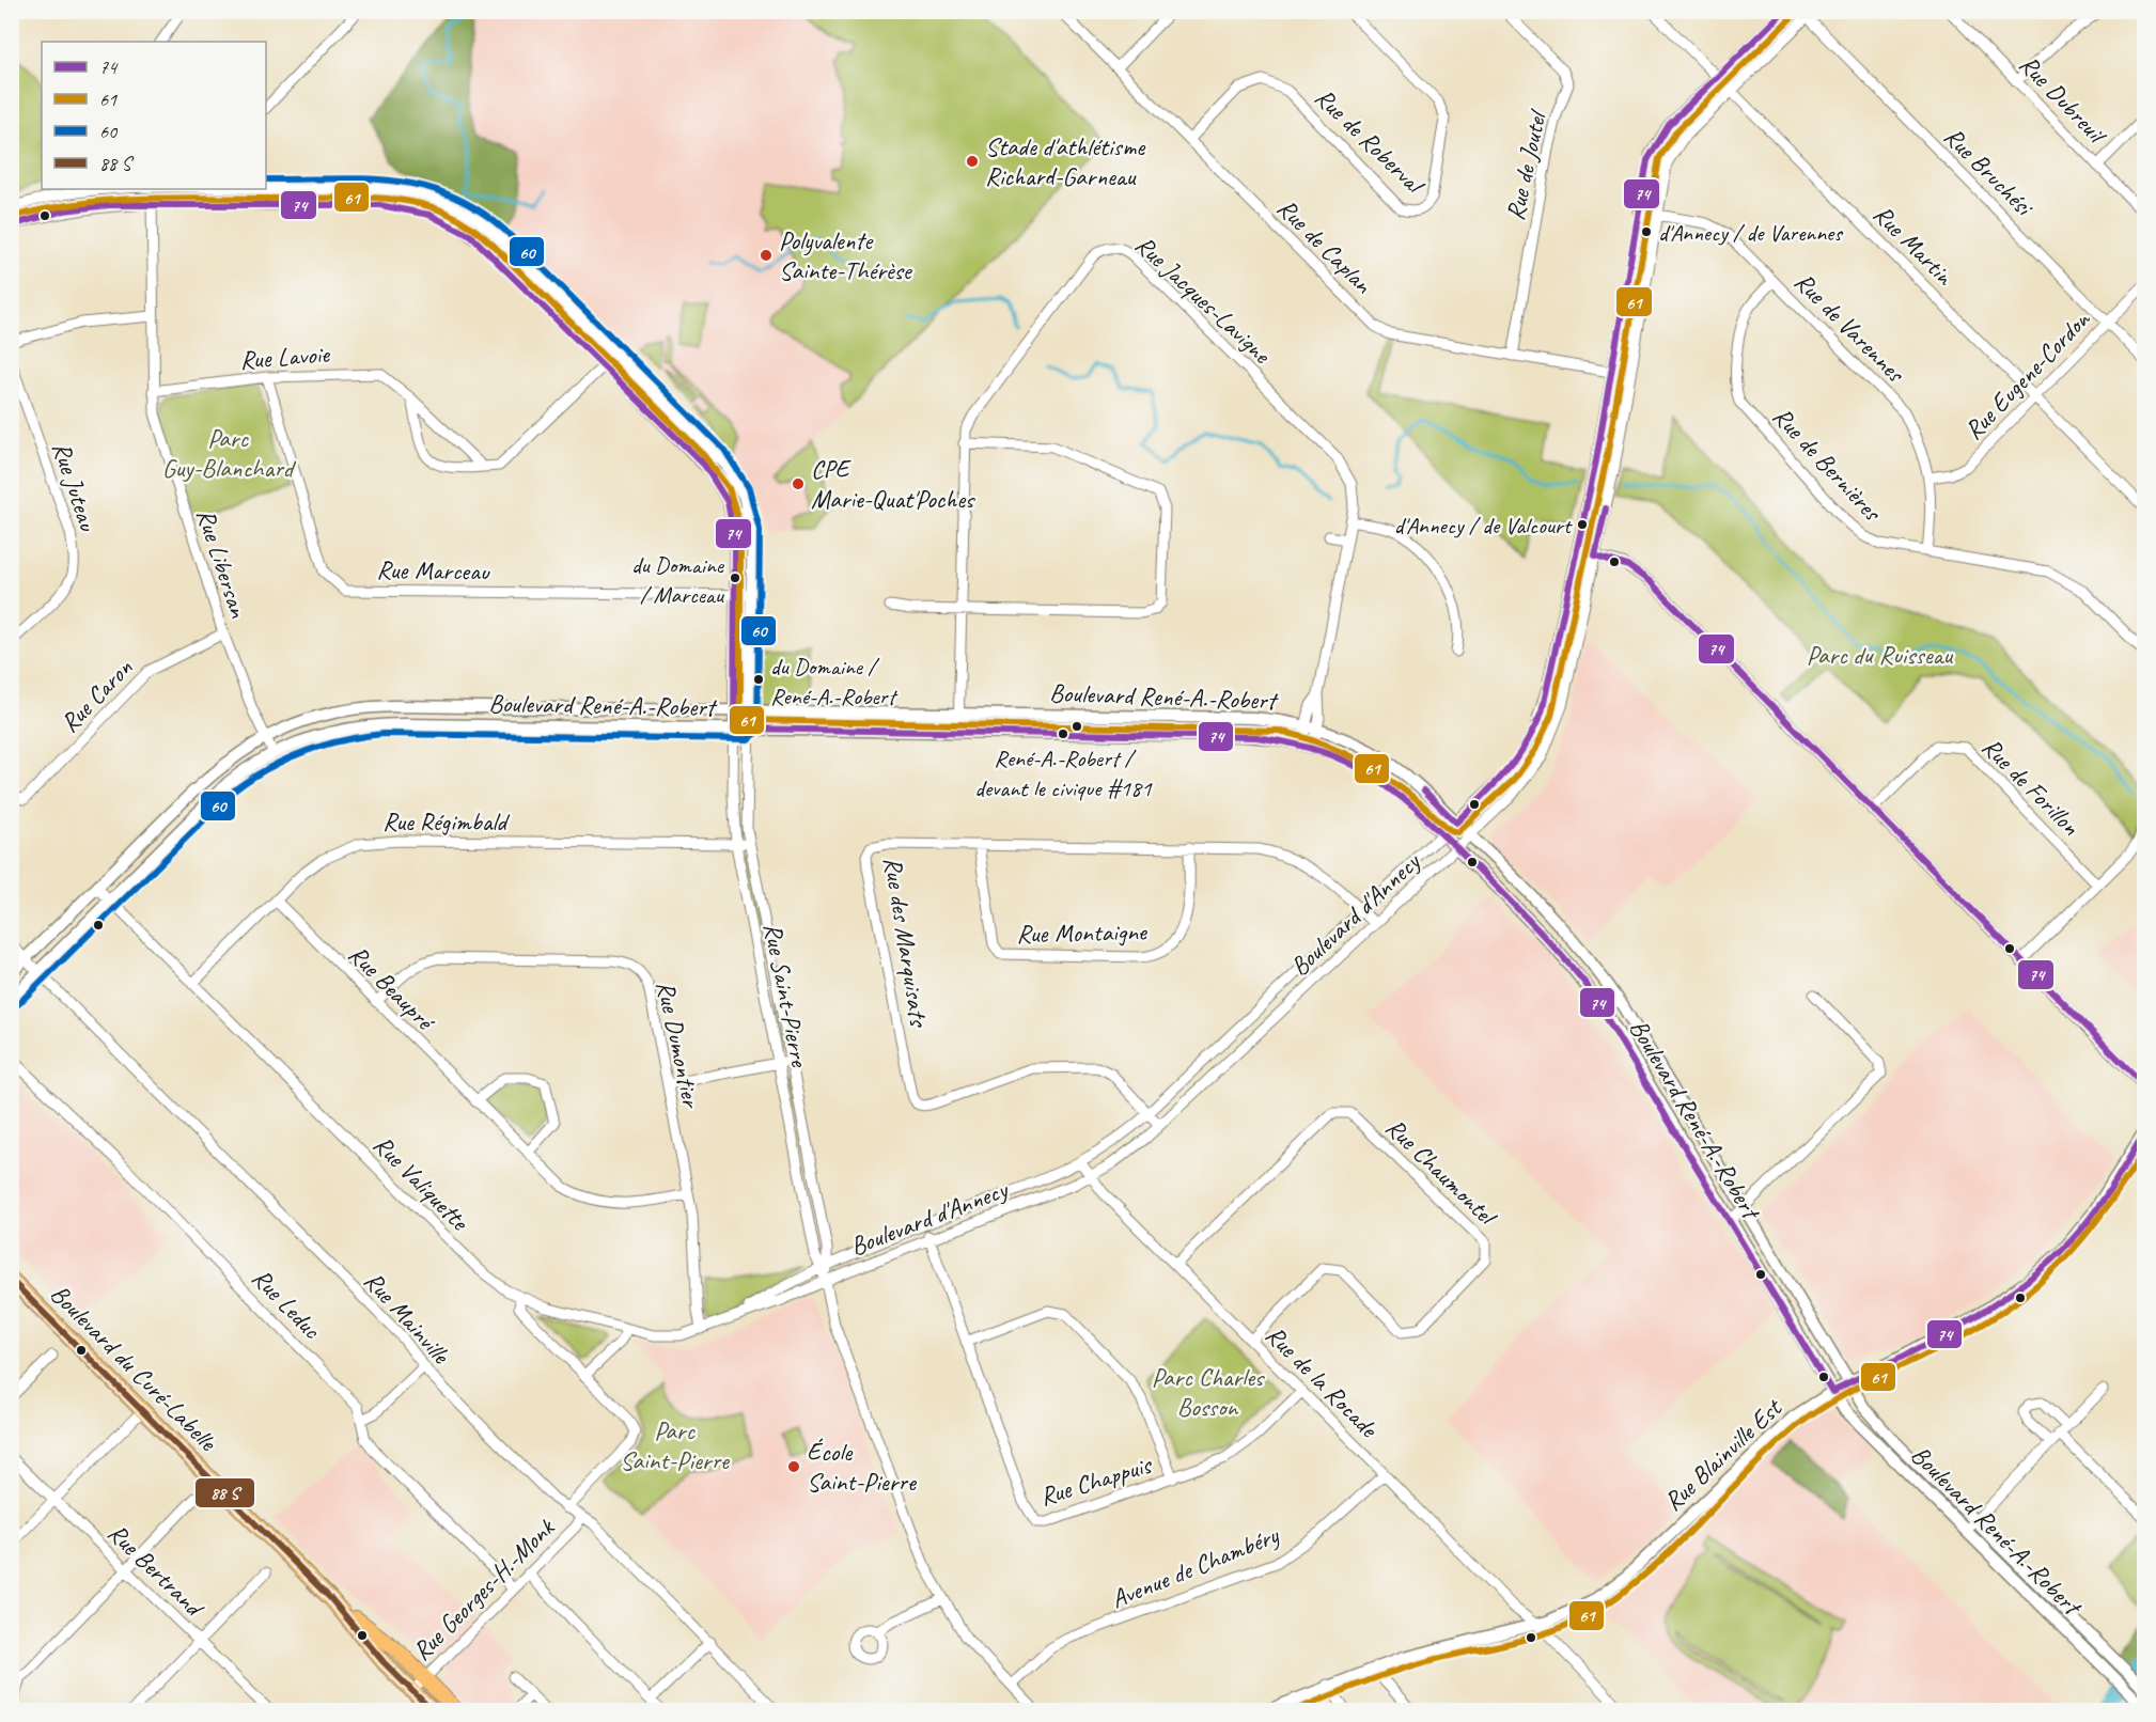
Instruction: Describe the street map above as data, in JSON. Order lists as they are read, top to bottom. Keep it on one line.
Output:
{"streets":{"main road":["Boulevard du Curé-Labelle"],"street":["Rue Dubreuil","Rue de Roberval","Rue de Joutel","Rue Bruchési","Rue Martin","Rue de Caplan","Rue Jacques-Lavigne","Rue de Varennes","Rue Lavoie","Rue Eugene-Cordon","Rue de Bernières","Rue Juteau","Rue Libersan","Rue Marceau","Rue Caron","Boulevard René-A.-Robert","Rue de Forillon","Rue Régimbald","Boulevard d'Annecy","Rue Montaigne","Rue des Marquisats","Rue Beaupré","Rue Saint-Pierre","Rue Dumontier","Rue Chaumontel","Rue Valiquette","Rue Leduc","Rue Mainville","Rue de la Rocade","Rue Blainville Est","Rue Chappuis","Avenue de Chambéry","Rue Bertrand","Rue Georges-H.-Monk"]},"crossings":[["Rue de Roberval","Rue de Caplan"],["Rue de Joutel","Rue de Caplan"],["Rue Bruchési","Rue Eugene-Cordon"],["Rue Bruchési","Boulevard d'Annecy"],["Rue Martin","Rue Eugene-Cordon"],["Rue Martin","Boulevard d'Annecy"],["Rue de Caplan","Boulevard d'Annecy"],["Rue Jacques-Lavigne","Boulevard René-A.-Robert"],["Rue de Varennes","Rue Eugene-Cordon"],["Rue de Varennes","Rue de Bernières"],["Rue de Varennes","Boulevard d'Annecy"],["Rue Lavoie","Rue Libersan"],["Rue Lavoie","Rue Marceau"],["Rue Libersan","Rue Caron"],["Rue Libersan","Boulevard René-A.-Robert"],["Rue Libersan","Rue Saint-Pierre"],["Rue Marceau","Rue Saint-Pierre"],["Boulevard René-A.-Robert","Boulevard d'Annecy"],["Boulevard René-A.-Robert","Rue Saint-Pierre"],["Boulevard René-A.-Robert","Rue Valiquette"],["Boulevard René-A.-Robert","Rue Mainville"],["Boulevard René-A.-Robert","Rue Blainville Est"],["Rue Régimbald","Rue Beaupré"],["Rue Régimbald","Rue Saint-Pierre"],["Rue Régimbald","Rue Valiquette"],["Boulevard d'Annecy","Rue des Marquisats"],["Boulevard d'Annecy","Rue Saint-Pierre"],["Boulevard d'Annecy","Rue Dumontier"],["Boulevard d'Annecy","Rue Valiquette"],["Boulevard d'Annecy","Rue de la Rocade"],["Boulevard d'Annecy","Rue Chappuis"],["Rue Montaigne","Rue des Marquisats"],["Rue Beaupré","Rue Dumontier"],["Rue Saint-Pierre","Avenue de Chambéry"],["Rue Chaumontel","Rue de la Rocade"],["Rue Valiquette","Rue Mainville"],["Rue Leduc","Rue Georges-H.-Monk"],["Rue Mainville","Rue Georges-H.-Monk"],["Boulevard du Curé-Labelle","Rue Georges-H.-Monk"],["Rue de la Rocade","Rue Blainville Est"],["Rue de la Rocade","Rue Chappuis"],["Rue de la Rocade","Avenue de Chambéry"]],"parks":["Parc Guy-Blanchard","Parc du Ruisseau","Parc Charles Bosson","Parc Saint-Pierre"],"places":["Stade d'athlétisme Richard-Garneau","d'Annecy / de Varennes","Polyvalente Sainte-Thérèse","CPE Marie-Quat'Poches","d'Annecy / de Valcourt","du Domaine / Marceau","du Domaine / René-A.-Robert","René-A.-Robert / devant le civique #181","École Saint-Pierre"],"lines":["transit line 74","transit line 61","transit line 60"],"legend":["74","61","60","88 S"]}
